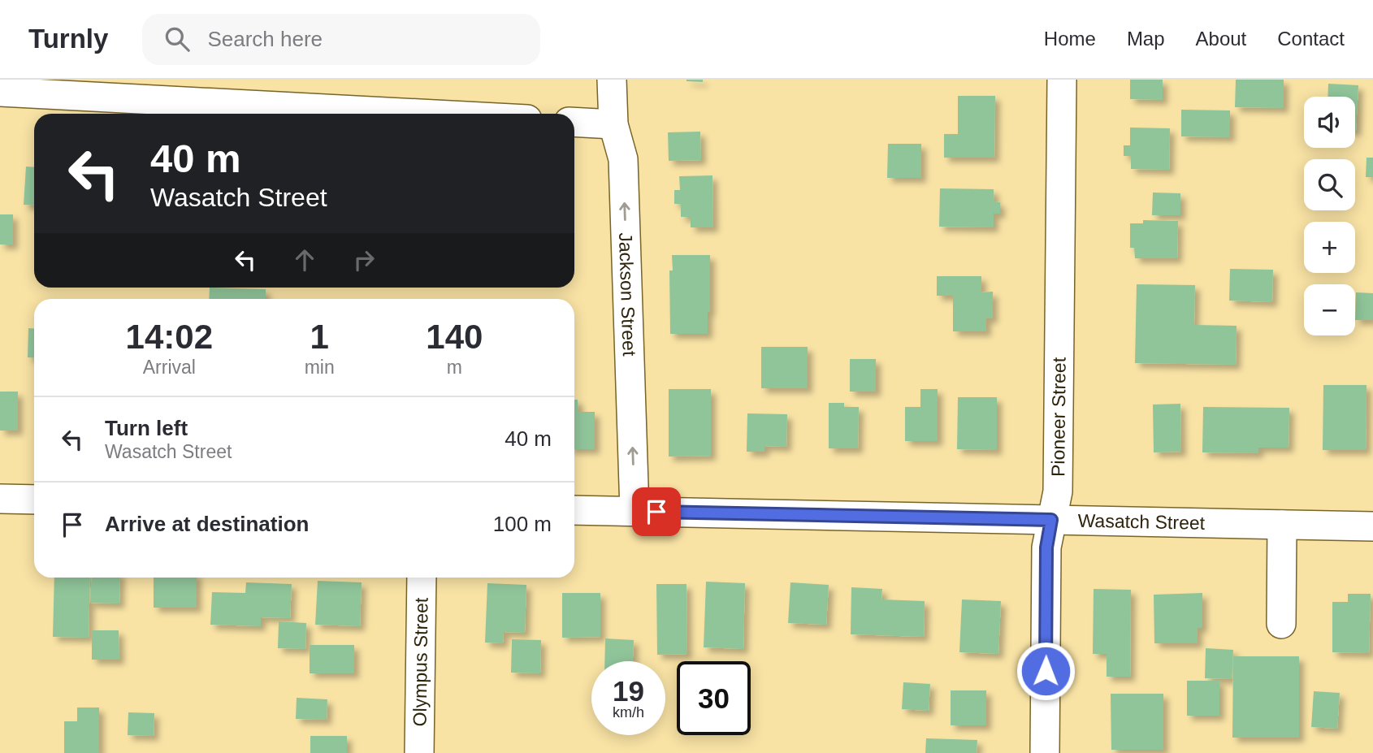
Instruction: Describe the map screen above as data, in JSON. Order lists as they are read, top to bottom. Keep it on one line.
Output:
{"streets":{"street":["Jackson Street","Pioneer Street","Wasatch Street","Olympus Street"]},"crossings":[["Jackson Street","Wasatch Street"],["Pioneer Street","Wasatch Street"]],"one_way":["Jackson Street"],"page":{"header":"Turnly","search":"Search here","nav":["Home","Map","About","Contact"],"map_buttons":["+","−"],"turn":["40 m","Wasatch Street"],"eta":["14:02","Arrival","1","min","140","m"],"list":[{"name":"Turn left","note":"Wasatch Street","value":"40 m"},{"name":"Arrive at destination","value":"100 m"}],"speed":"19 km/h","limit":"30"}}
